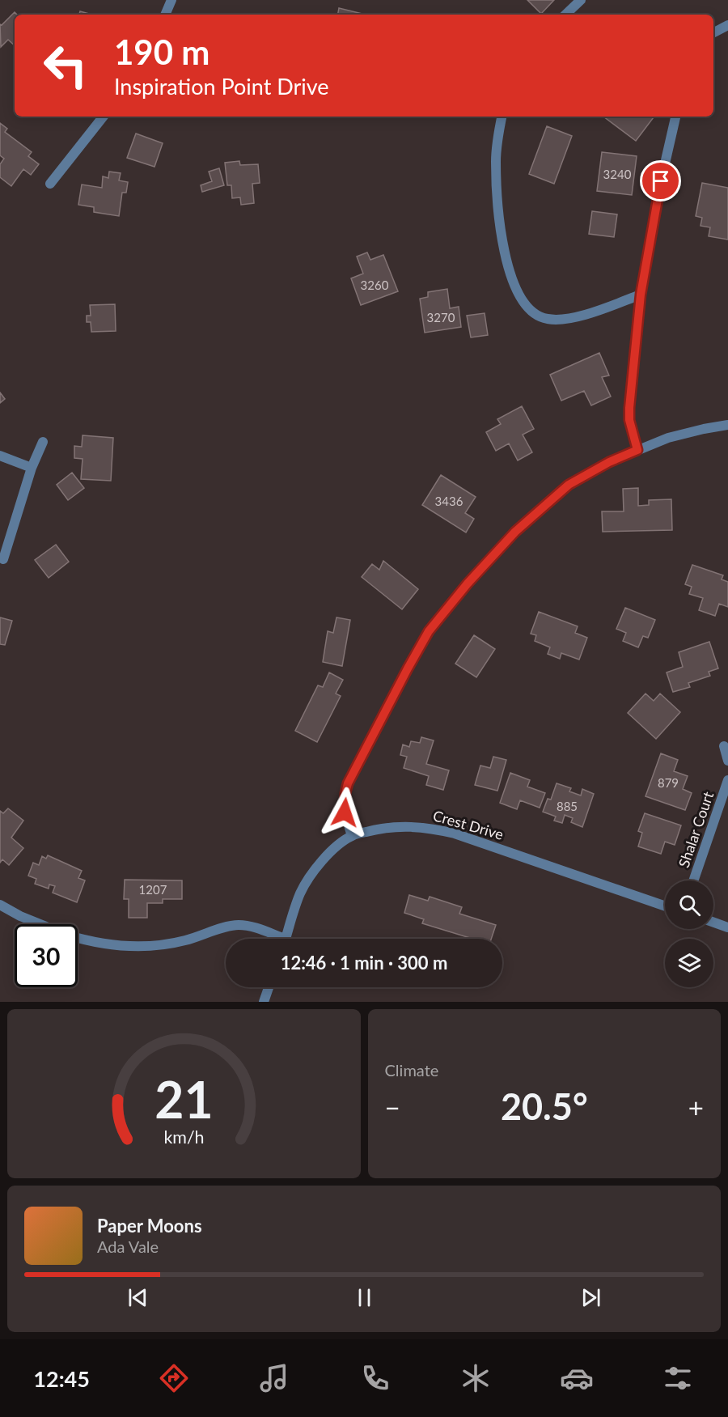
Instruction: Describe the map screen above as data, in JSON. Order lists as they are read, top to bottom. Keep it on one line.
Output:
{"streets":{"street":["Crest Drive","Shalar Court"]},"house_numbers":["3240","3260","3270","3436","879","885","1207"],"page":{"turn":["190 m","Inspiration Point Drive"],"limit":"30","trip":"12:46 · 1 min · 300 m","tile":"Climate","heat":["−","20.5°","+"],"song":["Paper Moons","Ada Vale"],"tabs":"12:45","gauge":["21","km/h"]}}
